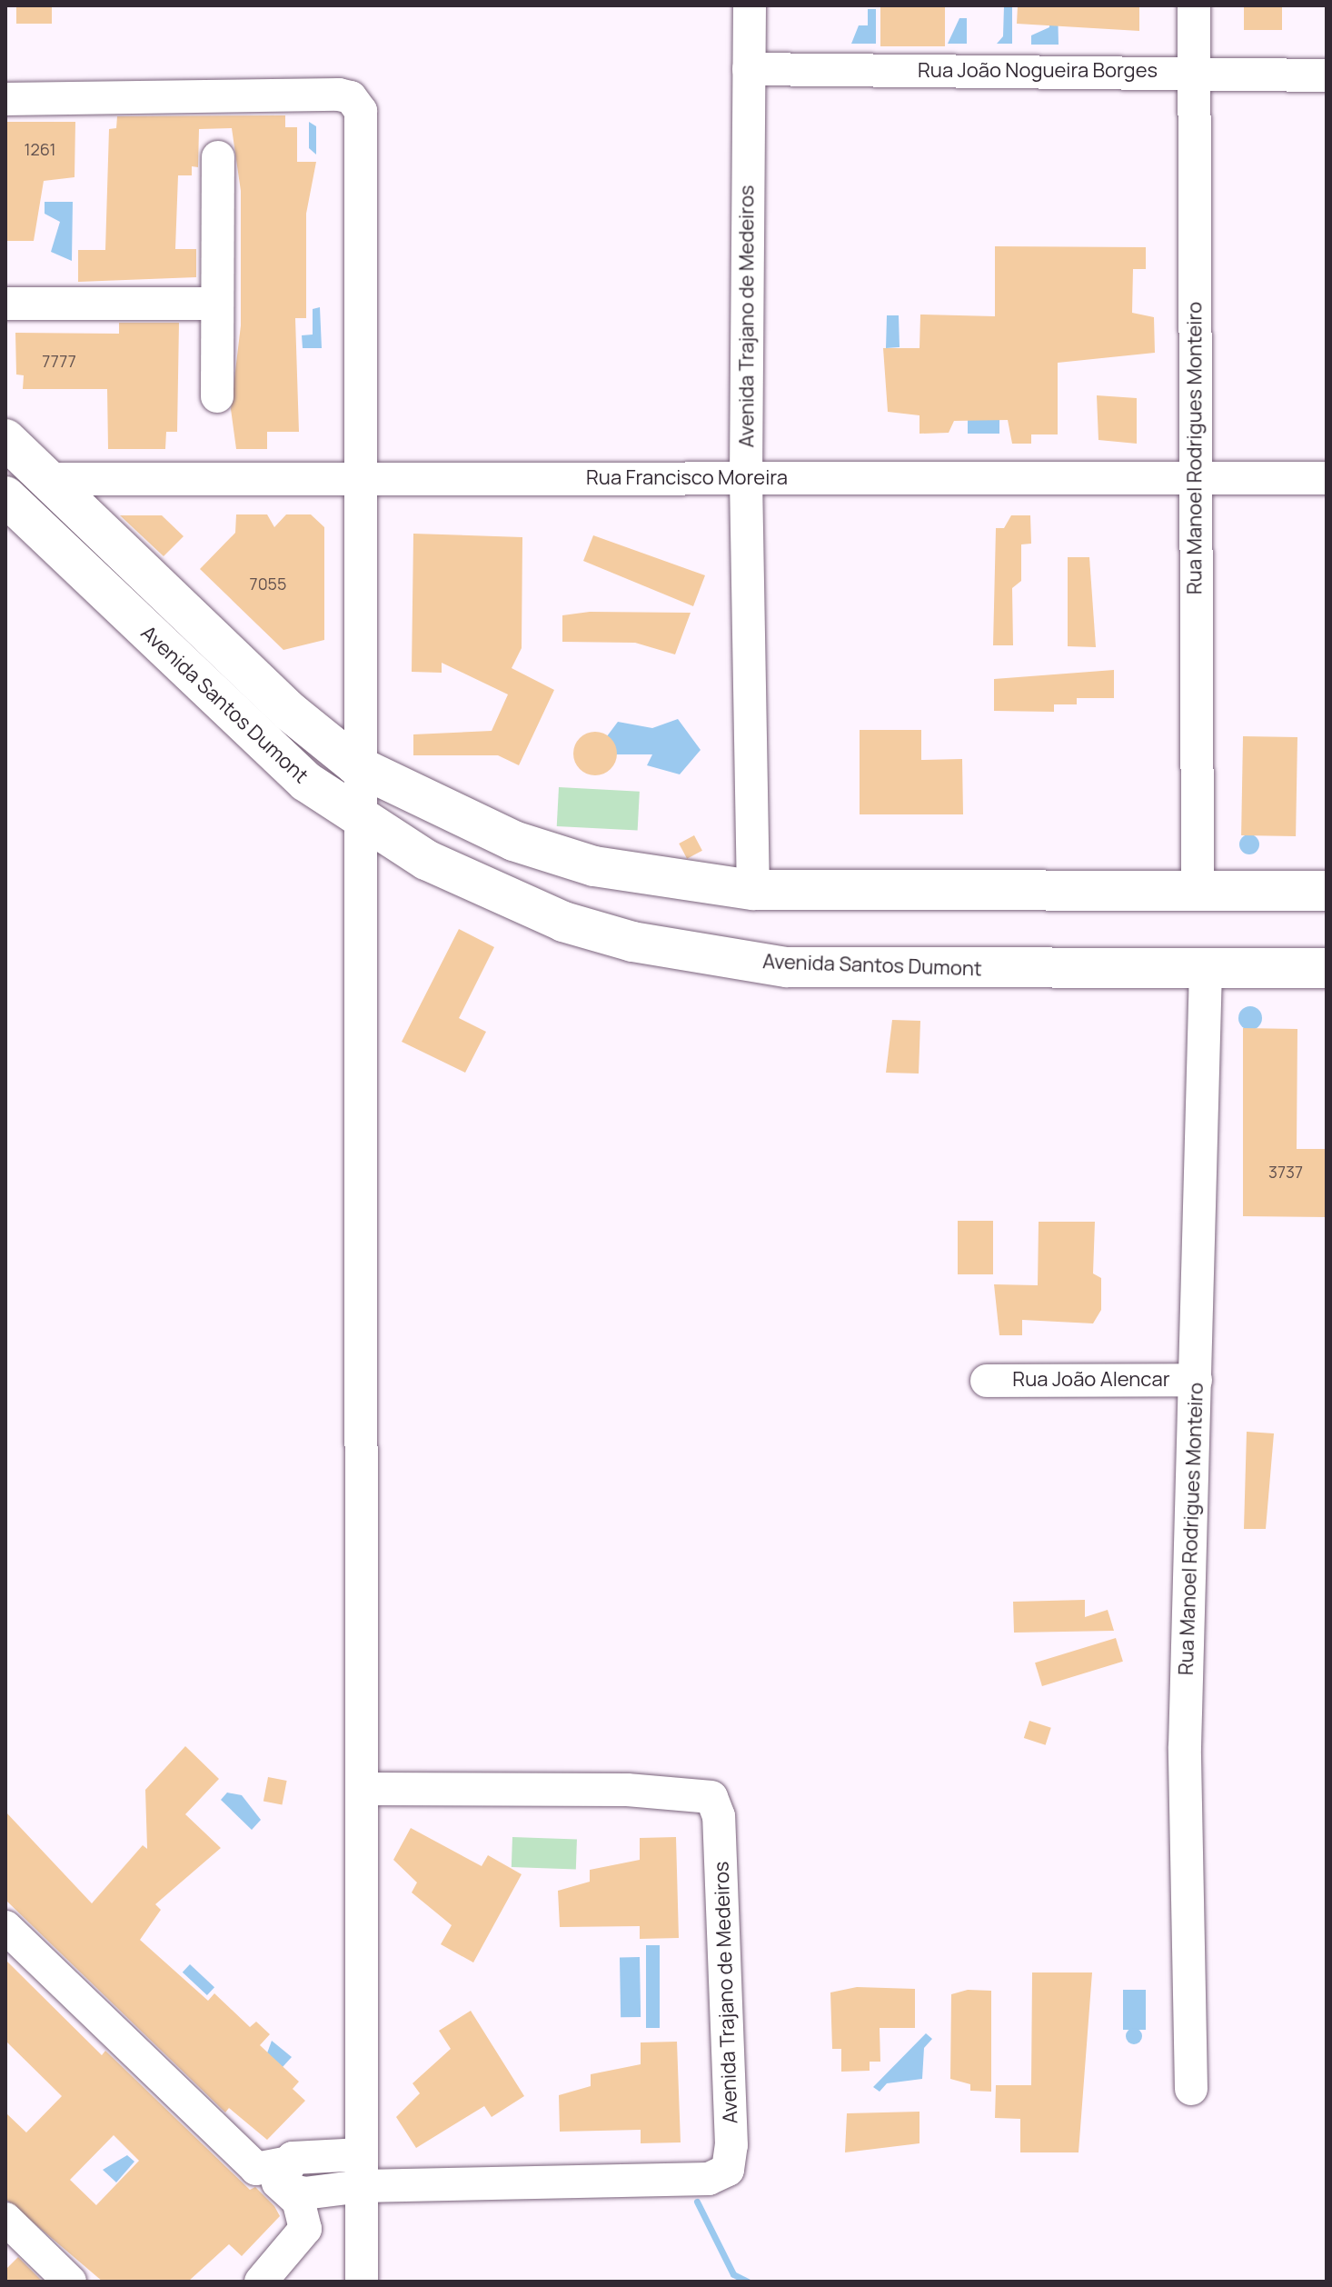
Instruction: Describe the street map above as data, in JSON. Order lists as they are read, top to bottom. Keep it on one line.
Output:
{"streets":{"main road":["Avenida Santos Dumont"],"street":["Rua João Nogueira Borges","Avenida Trajano de Medeiros","Rua Manoel Rodrigues Monteiro","Rua Francisco Moreira","Rua João Alencar"]},"crossings":[["Rua João Nogueira Borges","Avenida Trajano de Medeiros"],["Rua João Nogueira Borges","Rua Manoel Rodrigues Monteiro"],["Avenida Trajano de Medeiros","Rua Francisco Moreira"],["Avenida Trajano de Medeiros","Avenida Santos Dumont"],["Rua Manoel Rodrigues Monteiro","Rua Francisco Moreira"],["Rua Manoel Rodrigues Monteiro","Avenida Santos Dumont"],["Rua Manoel Rodrigues Monteiro","Rua João Alencar"],["Rua Francisco Moreira","Avenida Santos Dumont"]],"house_numbers":["1261","7777","7055","3737"]}
